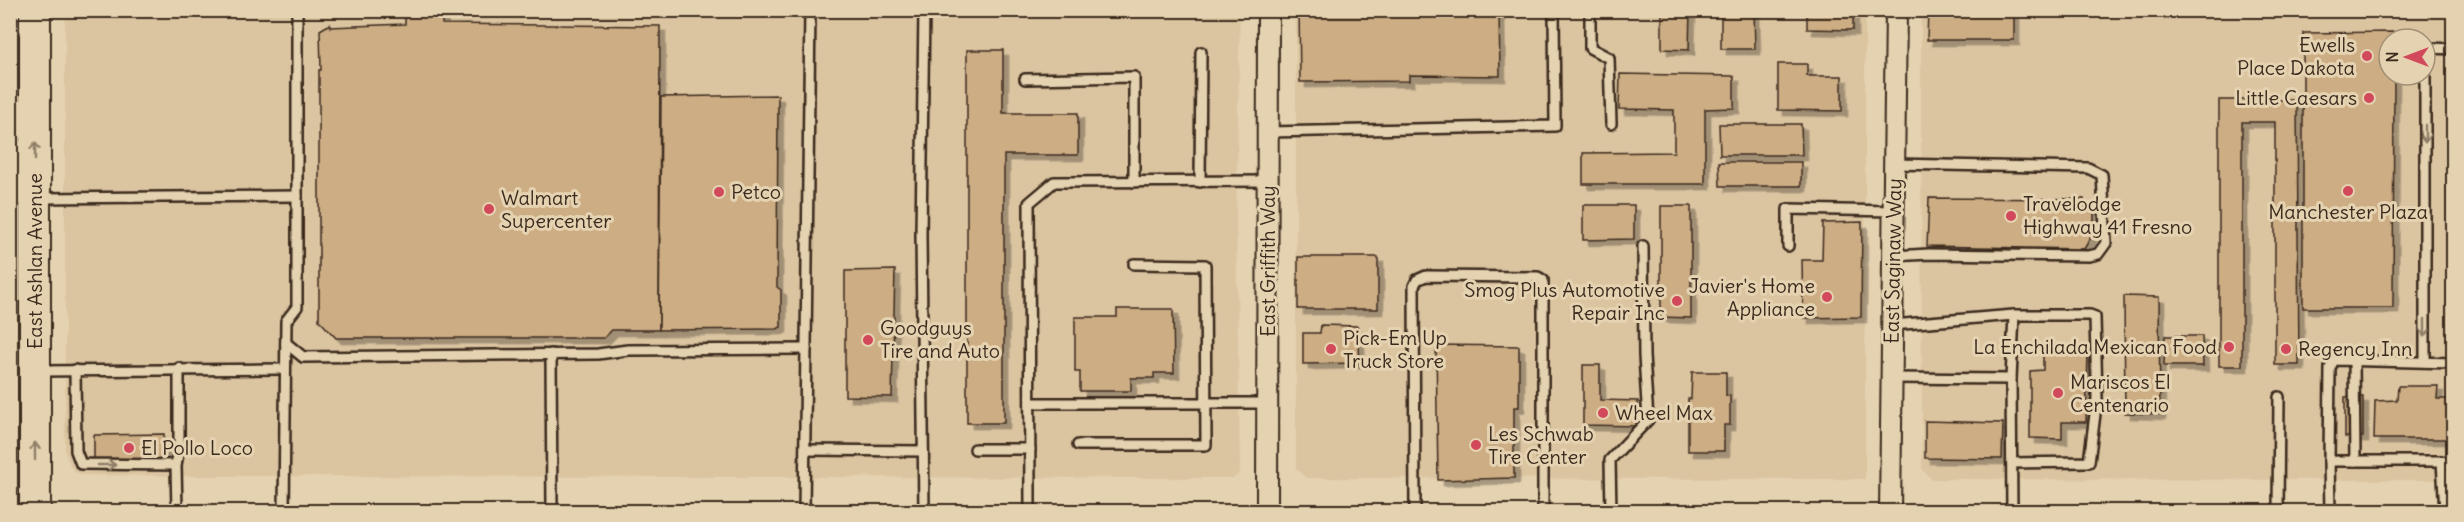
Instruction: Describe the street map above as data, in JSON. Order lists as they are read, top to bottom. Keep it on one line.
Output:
{"streets":{"main road":["East Ashlan Avenue"],"street":["East Griffith Way","East Saginaw Way"]},"one_way":["East Ashlan Avenue"],"places":["Ewells Place Dakota","Little Caesars","Manchester Plaza","Petco","Walmart Supercenter","Travelodge Highway 41 Fresno","Javier's Home Appliance","Smog Plus Automotive Repair Inc","Goodguys Tire and Auto","La Enchilada Mexican Food","Pick-Em Up Truck Store","Regency Inn","Mariscos El Centenario","Wheel Max","Les Schwab Tire Center","El Pollo Loco"],"north":"left"}
